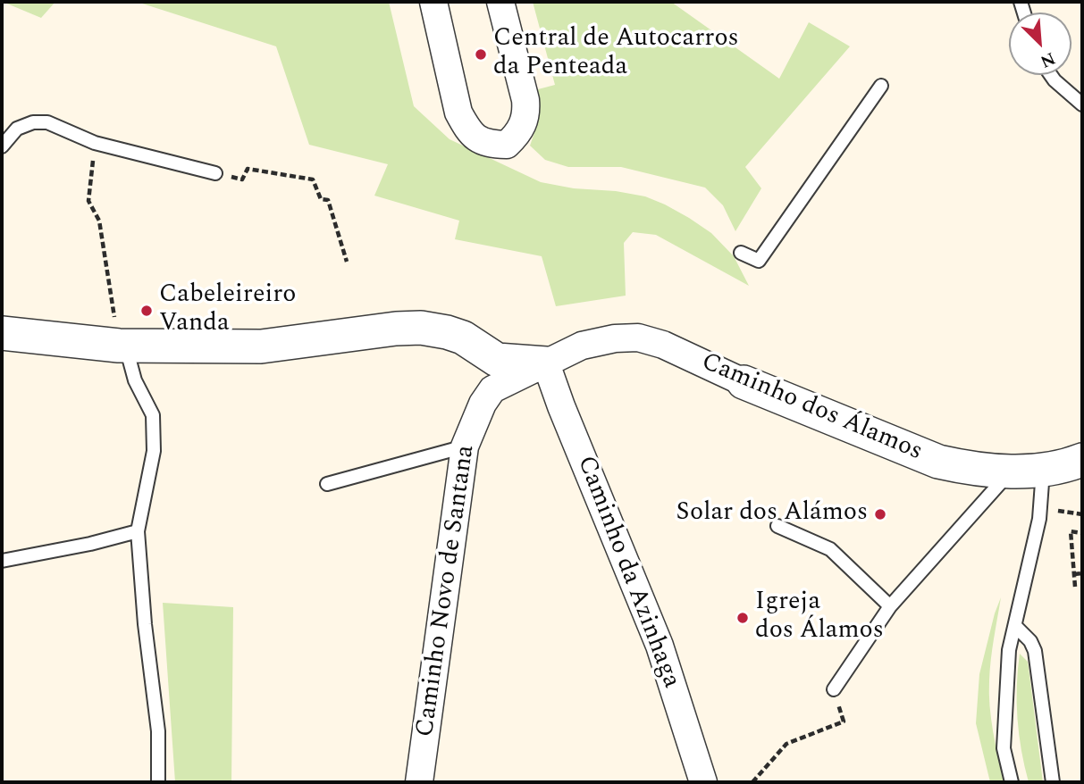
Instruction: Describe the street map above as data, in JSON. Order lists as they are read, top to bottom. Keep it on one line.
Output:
{"streets":{"street":["Caminho dos Álamos","Caminho da Azinhaga","Caminho Novo de Santana"]},"crossings":[["Caminho dos Álamos","Caminho da Azinhaga"],["Caminho dos Álamos","Caminho Novo de Santana"],["Caminho da Azinhaga","Caminho Novo de Santana"]],"places":["Central de Autocarros da Penteada","Cabeleireiro Vanda","Solar dos Alámos","Igreja dos Álamos"],"north":"bottom right"}
